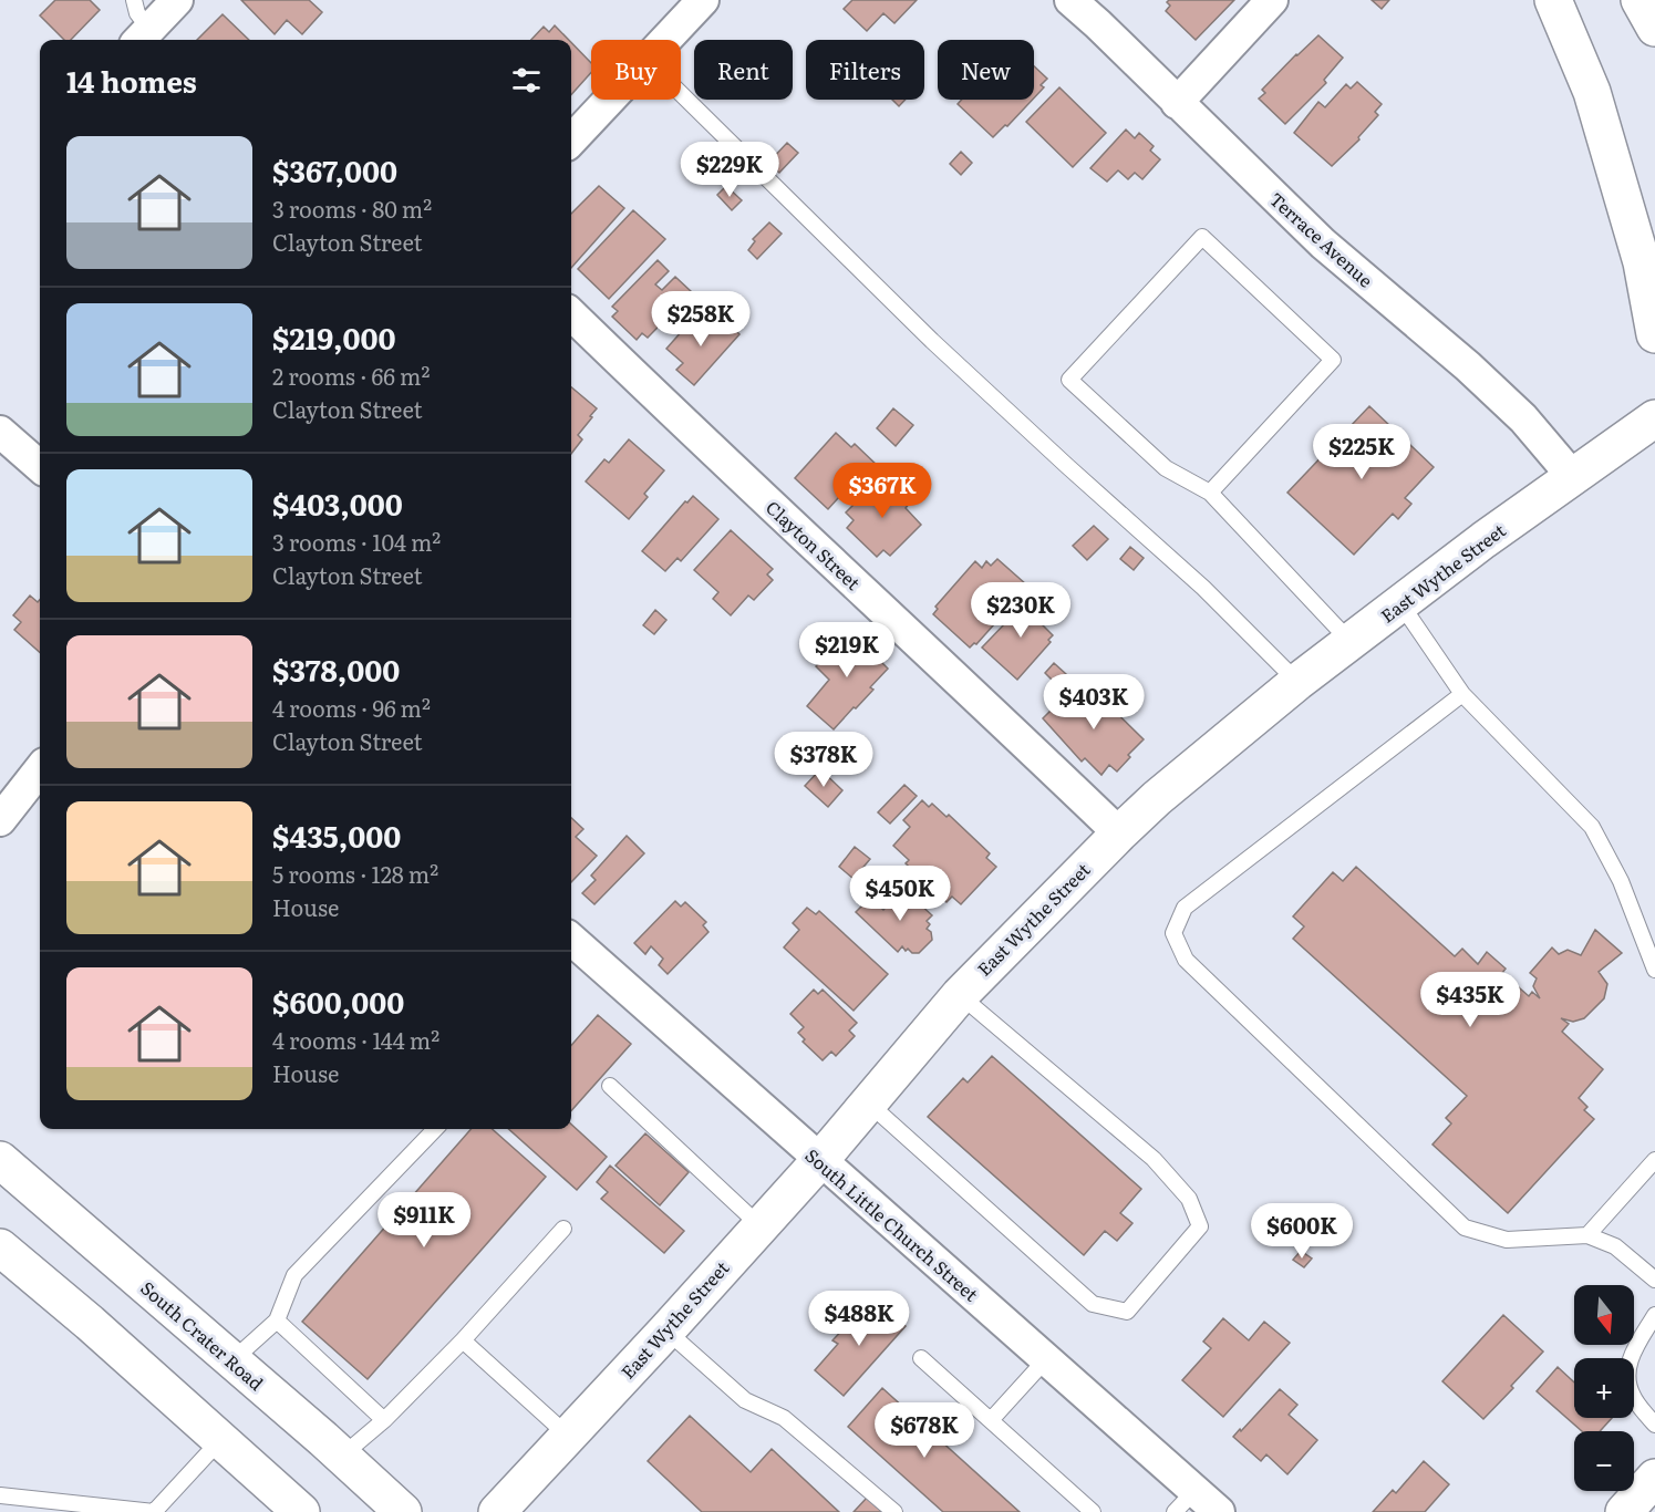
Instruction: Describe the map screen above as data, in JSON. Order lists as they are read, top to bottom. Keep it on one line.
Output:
{"streets":{"main road":["East Wythe Street","South Crater Road"],"street":["Terrace Avenue","Clayton Street","South Little Church Street"]},"crossings":[["Terrace Avenue","East Wythe Street"],["Clayton Street","East Wythe Street"],["East Wythe Street","South Little Church Street"]],"north":"bottom","page":{"chip":["Buy","Rent","Filters","New"],"heading":"14 homes","list":[{"name":"$367,000","note":"3 rooms · 80 m² · Clayton Street"},{"name":"$219,000","note":"2 rooms · 66 m² · Clayton Street"},{"name":"$403,000","note":"3 rooms · 104 m² · Clayton Street"},{"name":"$378,000","note":"4 rooms · 96 m² · Clayton Street"},{"name":"$435,000","note":"5 rooms · 128 m² · House"},{"name":"$600,000","note":"4 rooms · 144 m² · House"}],"price":["$229K","$258K","$225K","$367K","$230K","$219K","$403K","$378K","$450K","$435K","$911K","$600K","$488K","$678K"],"map_buttons":["+","−"]}}
